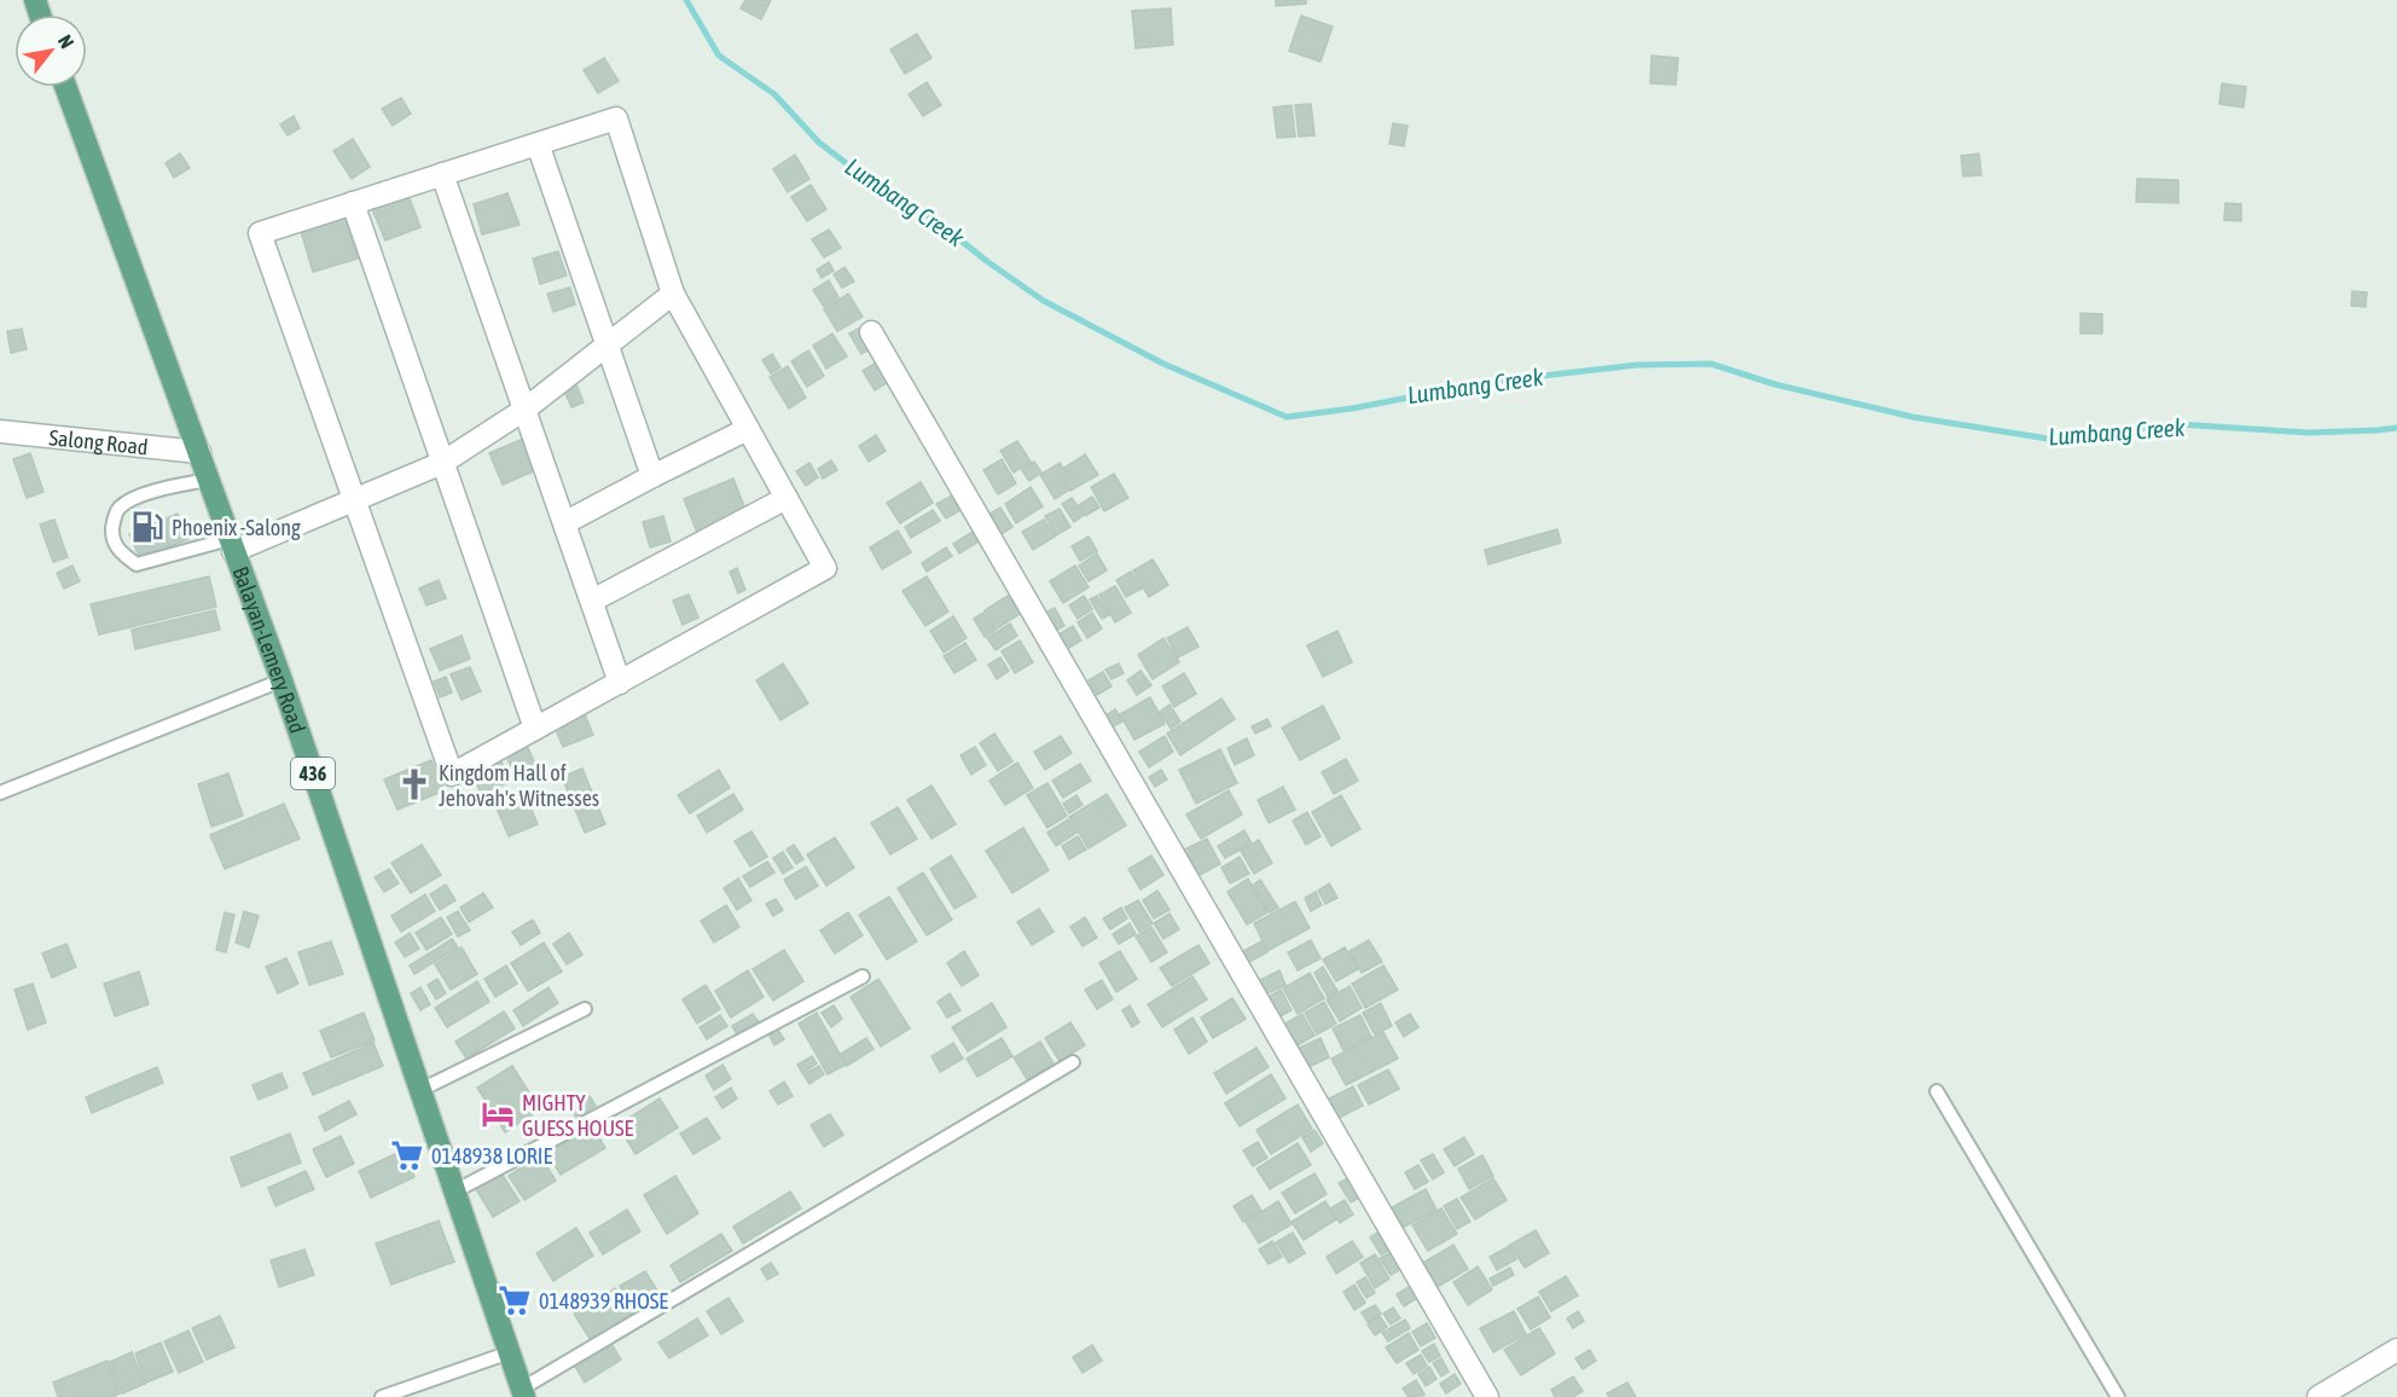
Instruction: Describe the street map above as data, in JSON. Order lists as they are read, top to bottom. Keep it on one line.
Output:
{"streets":{"main road":["Balayan-Lemery Road","436"],"street":["Salong Road"]},"crossings":[["Salong Road","Balayan-Lemery Road"]],"water":["Lumbang Creek"],"places":{"fuel station":["Phoenix -Salong"],"church":["Kingdom Hall of Jehovah's Witnesses"],"hotel":["MIGHTY GUESS HOUSE"],"supermarket":["0148938 LORIE","0148939 RHOSE"]},"north":"top right"}
